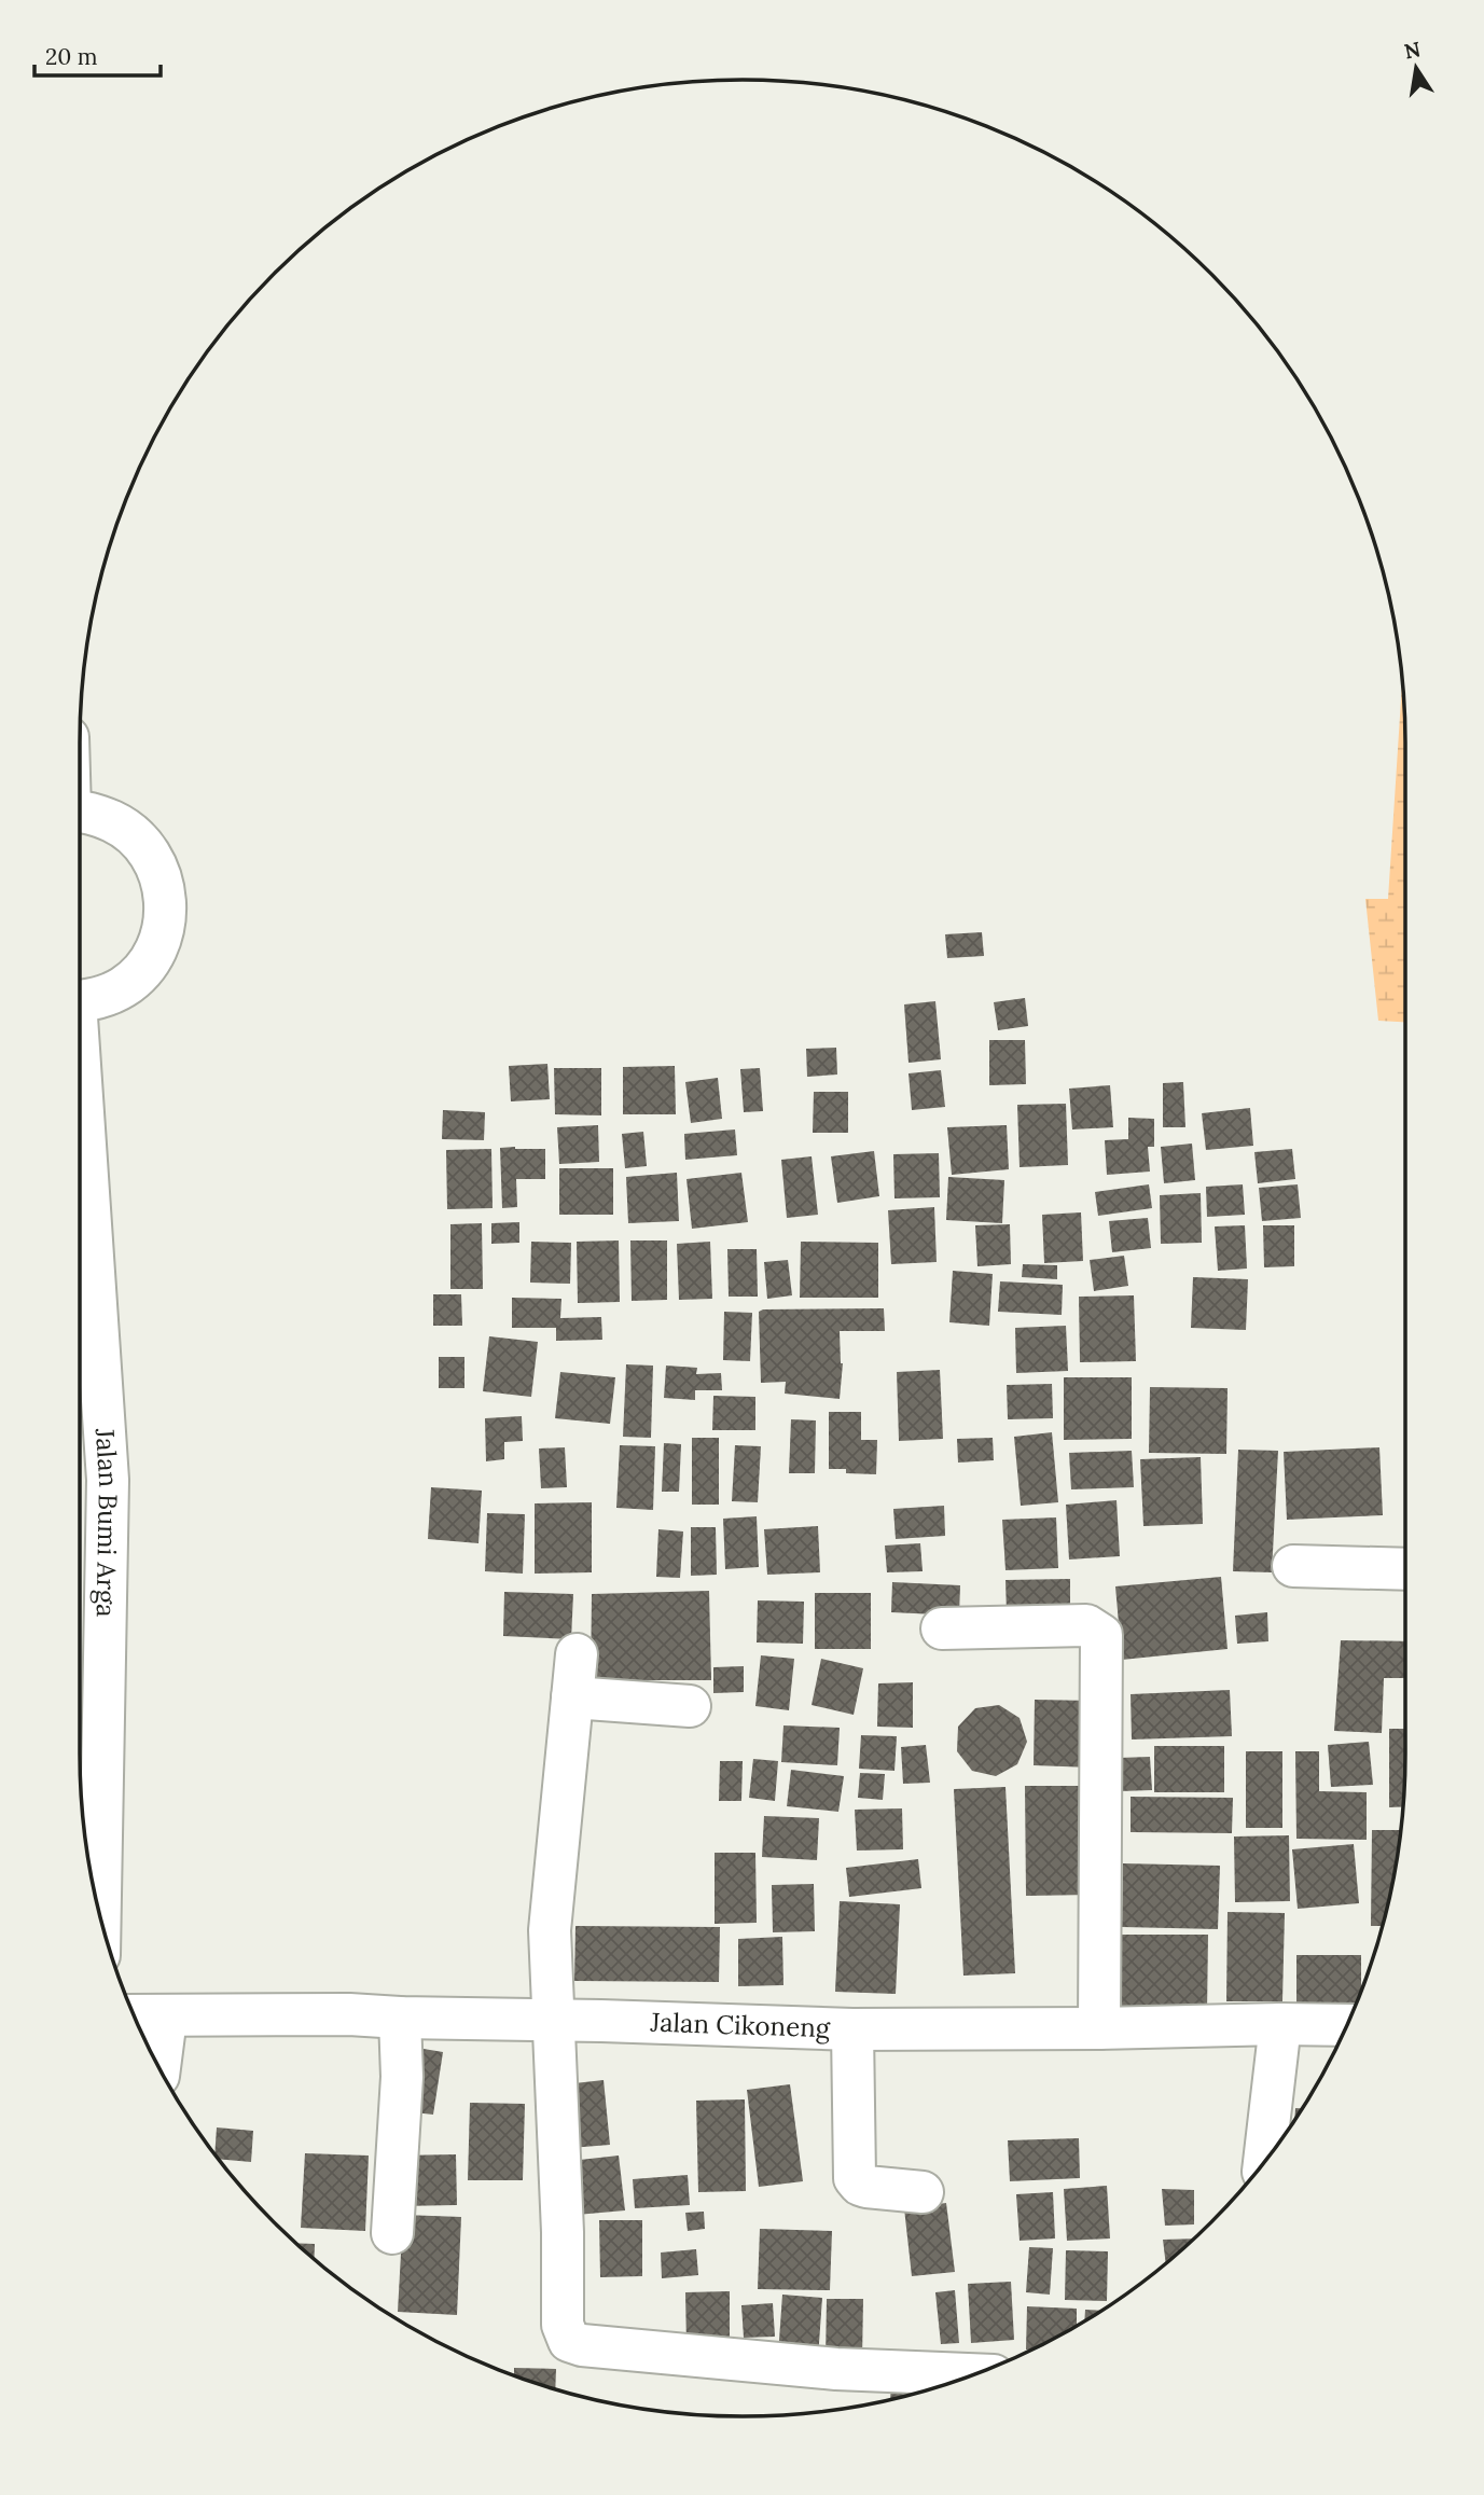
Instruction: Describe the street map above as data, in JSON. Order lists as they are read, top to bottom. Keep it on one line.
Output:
{"streets":{"street":["Jalan Bumi Arga","Jalan Cikoneng"]},"scale_bar":"20 m","north":"top"}
